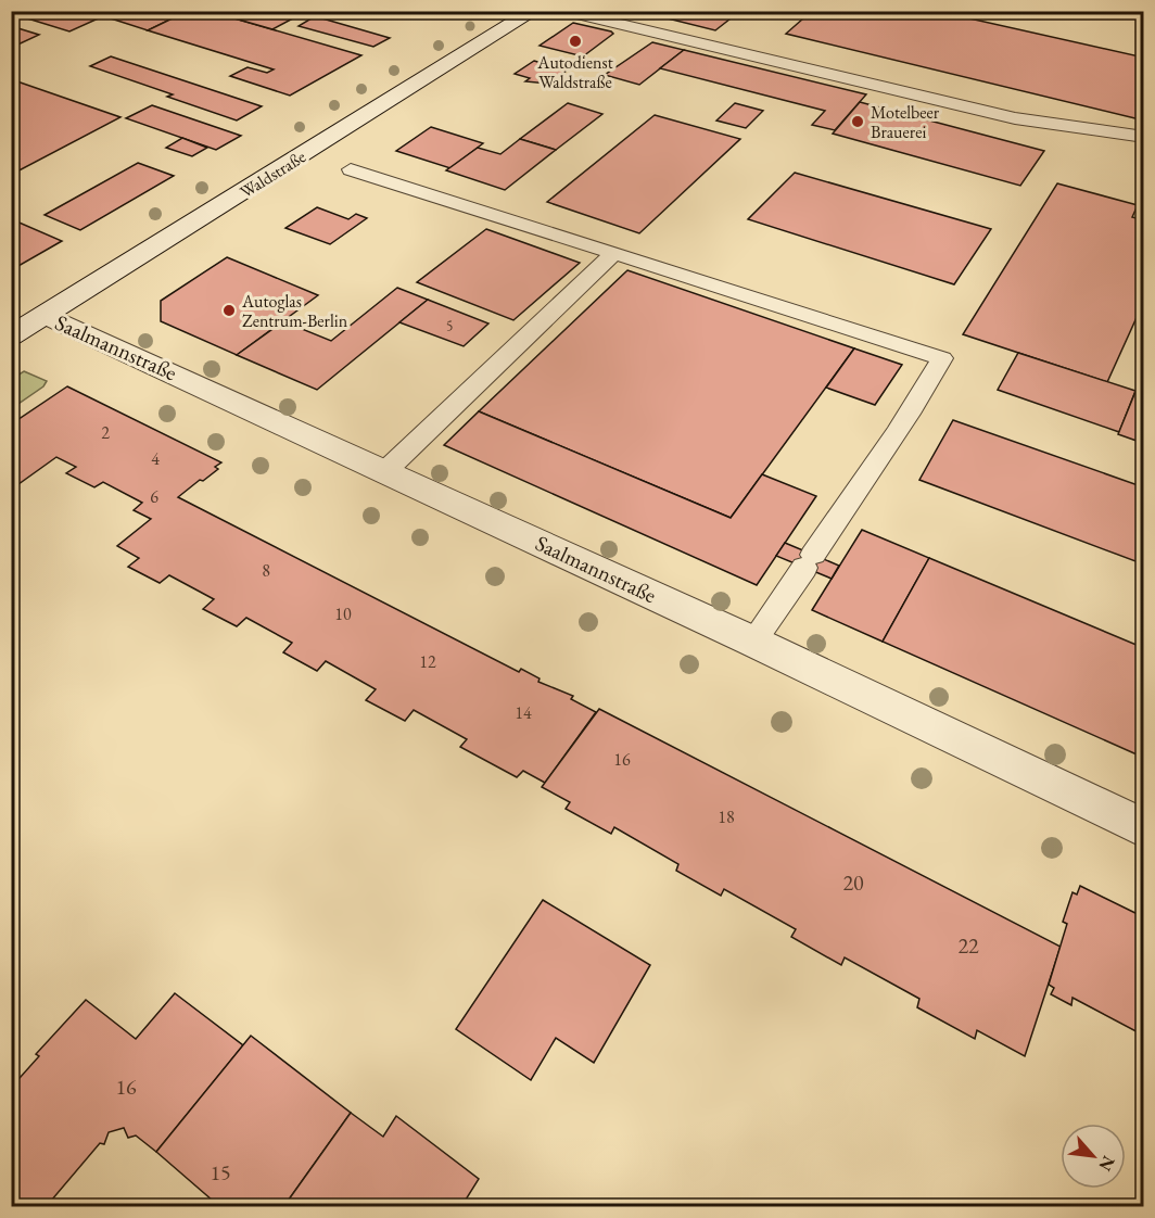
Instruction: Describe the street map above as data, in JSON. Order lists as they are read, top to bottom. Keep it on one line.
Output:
{"streets":{"street":["Waldstraße","Saalmannstraße"]},"crossings":[["Waldstraße","Saalmannstraße"]],"places":["Autodienst Waldstraße","Motelbeer Brauerei","Autoglas Zentrum-Berlin"],"house_numbers":["5","2","4","6","8","10","12","14","16","18","20","22","16","15"],"north":"bottom right"}
